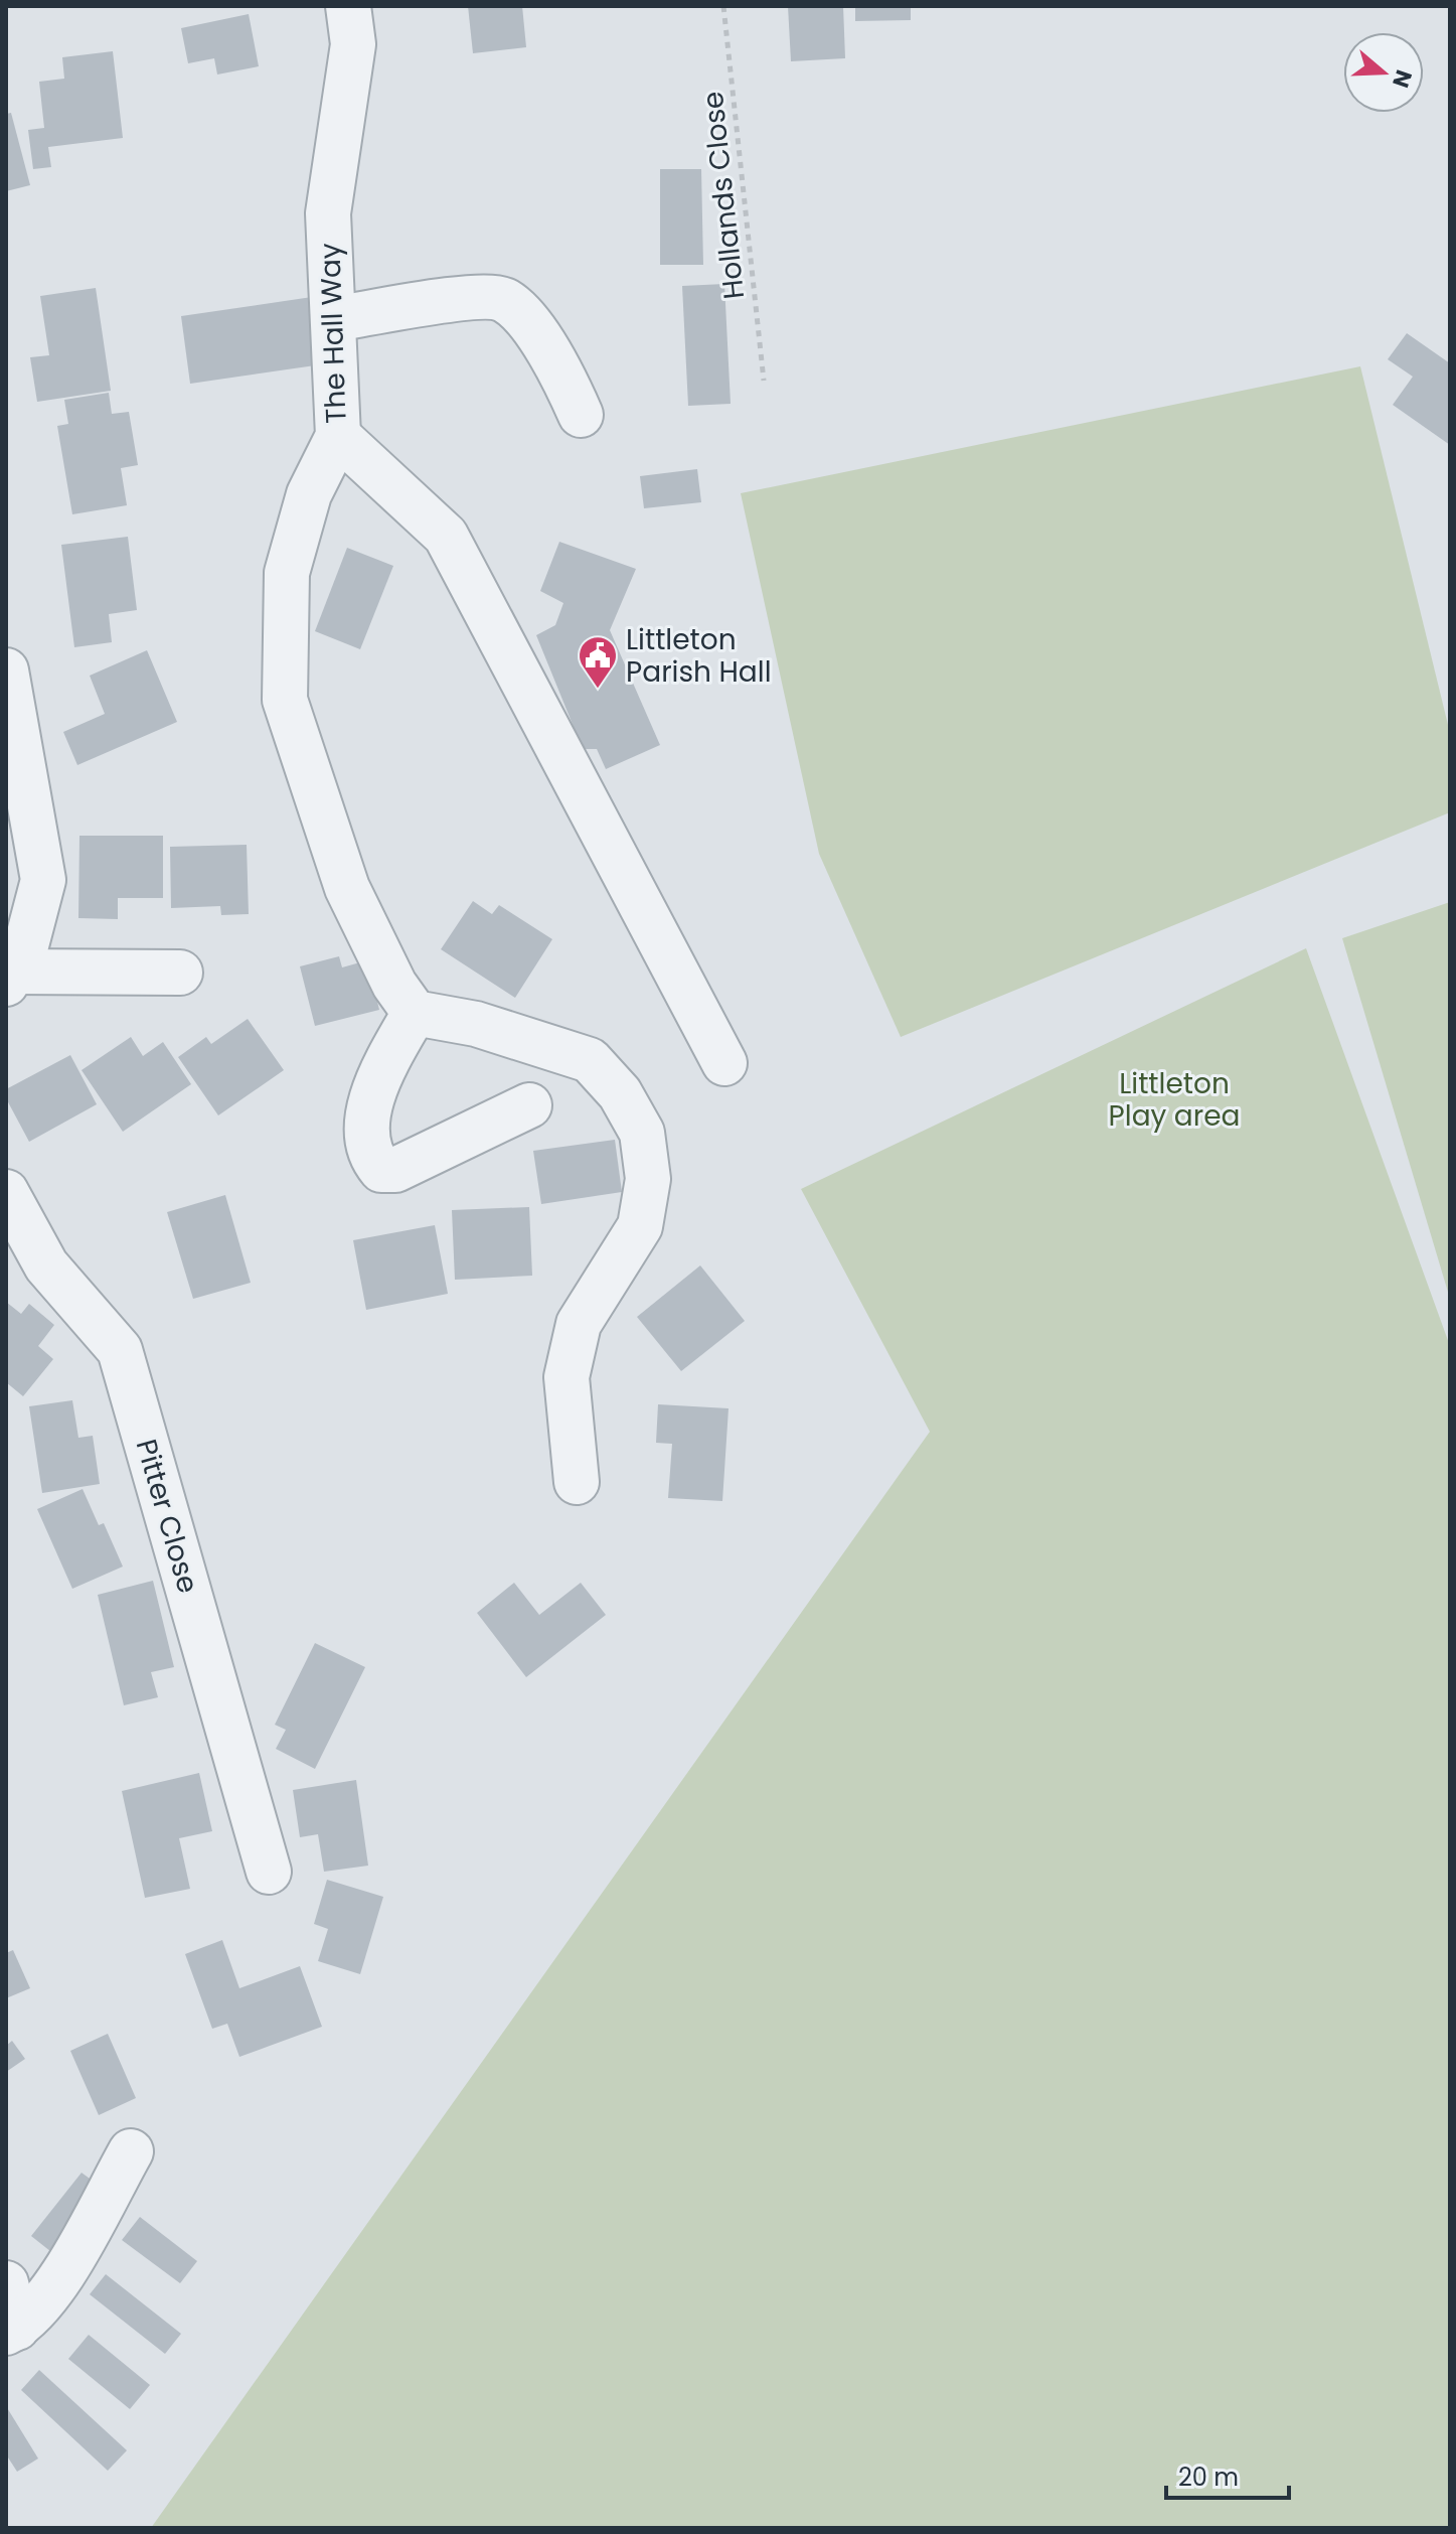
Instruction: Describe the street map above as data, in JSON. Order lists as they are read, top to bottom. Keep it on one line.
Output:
{"streets":{"street":["The Hall Way","Pitter Close"],"path":["Hollands Close"]},"parks":["Littleton Play area"],"places":{"public building":["Littleton Parish Hall"]},"scale_bar":"20 m","north":"right"}
